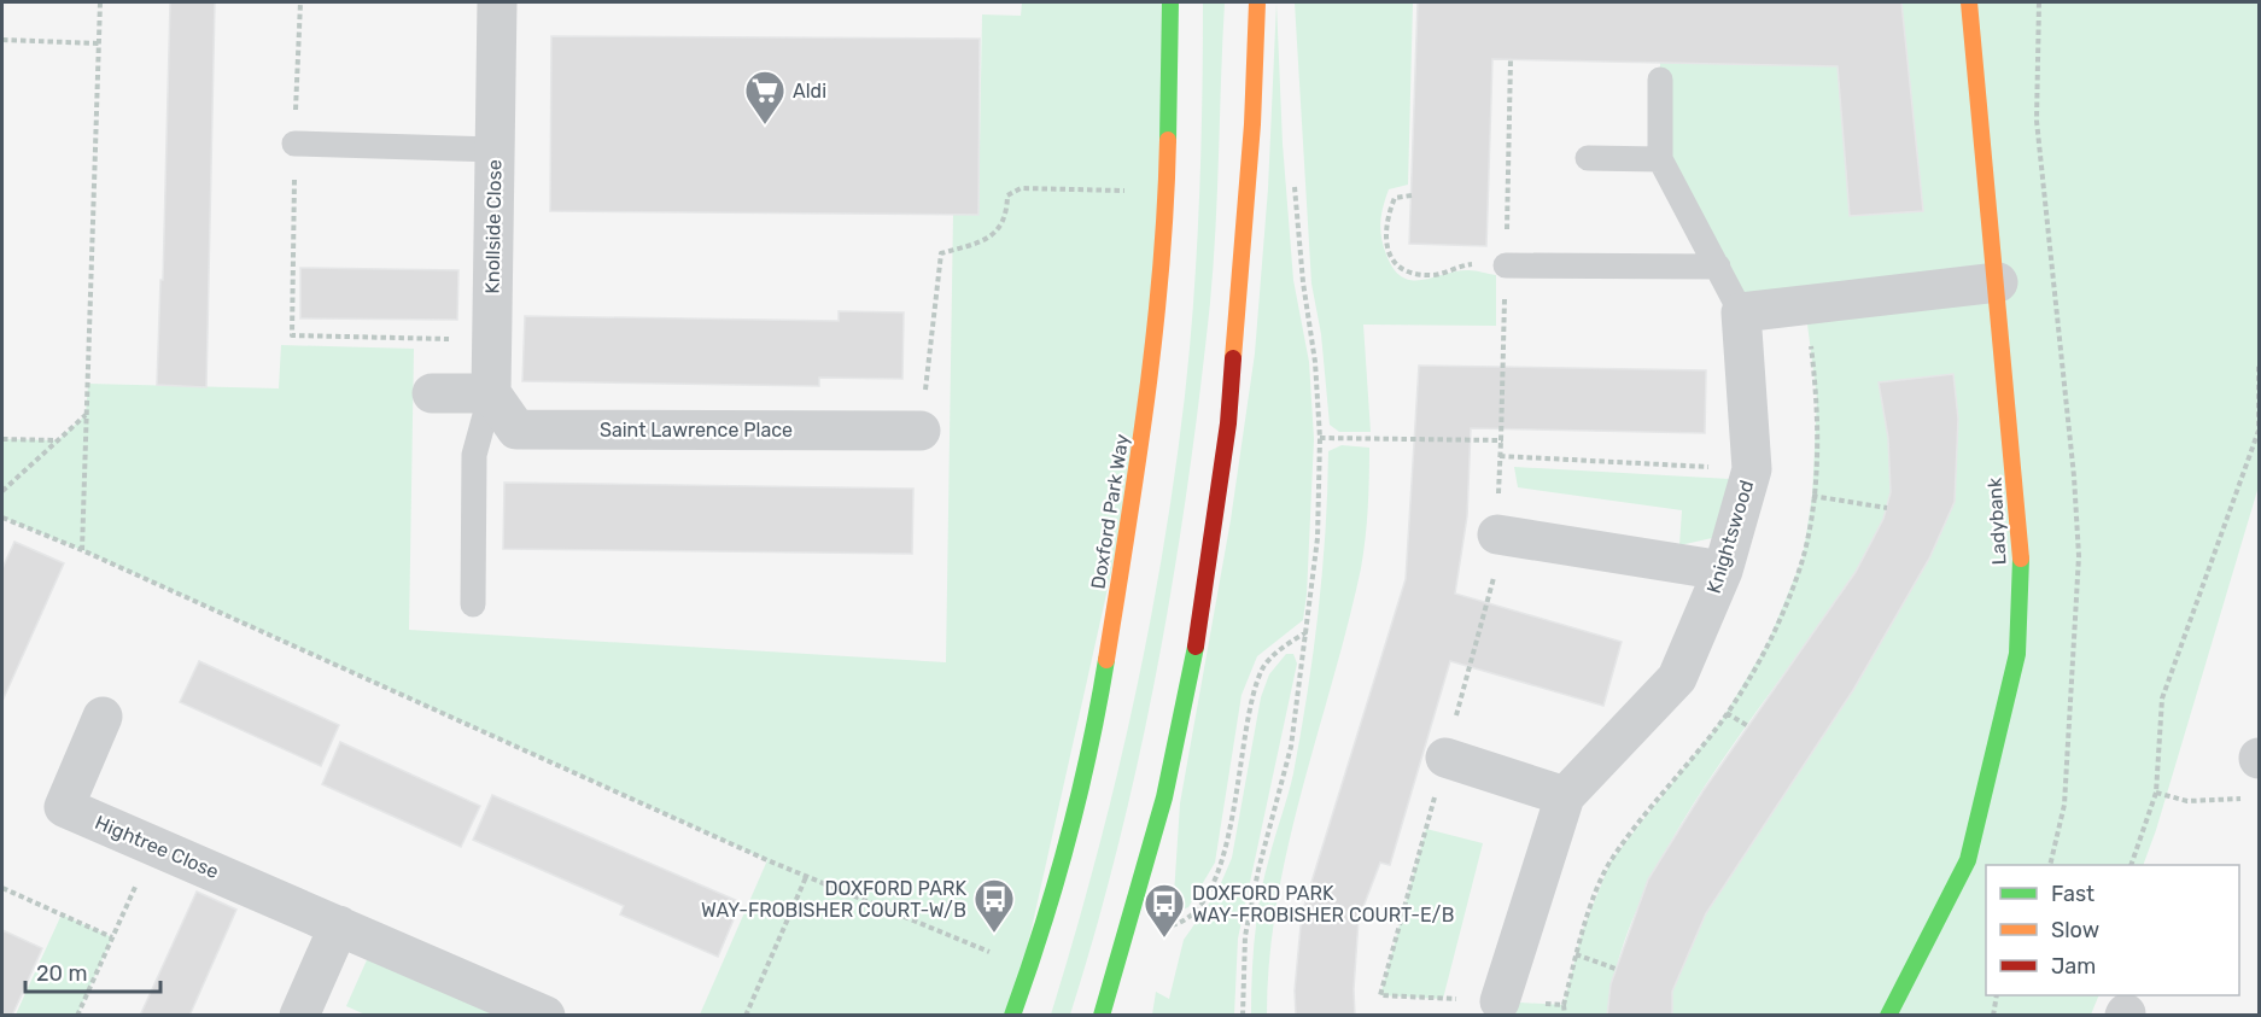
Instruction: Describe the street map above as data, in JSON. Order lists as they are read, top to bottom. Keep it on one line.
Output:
{"streets":{"main road":["Doxford Park Way","Ladybank"],"street":["Knollside Close","Saint Lawrence Place","Knightswood","Hightree Close"]},"crossings":[["Knollside Close","Saint Lawrence Place"]],"places":{"supermarket":["Aldi"],"bus stop":["DOXFORD PARK WAY-FROBISHER COURT-W/B","DOXFORD PARK WAY-FROBISHER COURT-E/B"]},"legend":["Fast","Slow","Jam"],"scale_bar":"20 m"}
